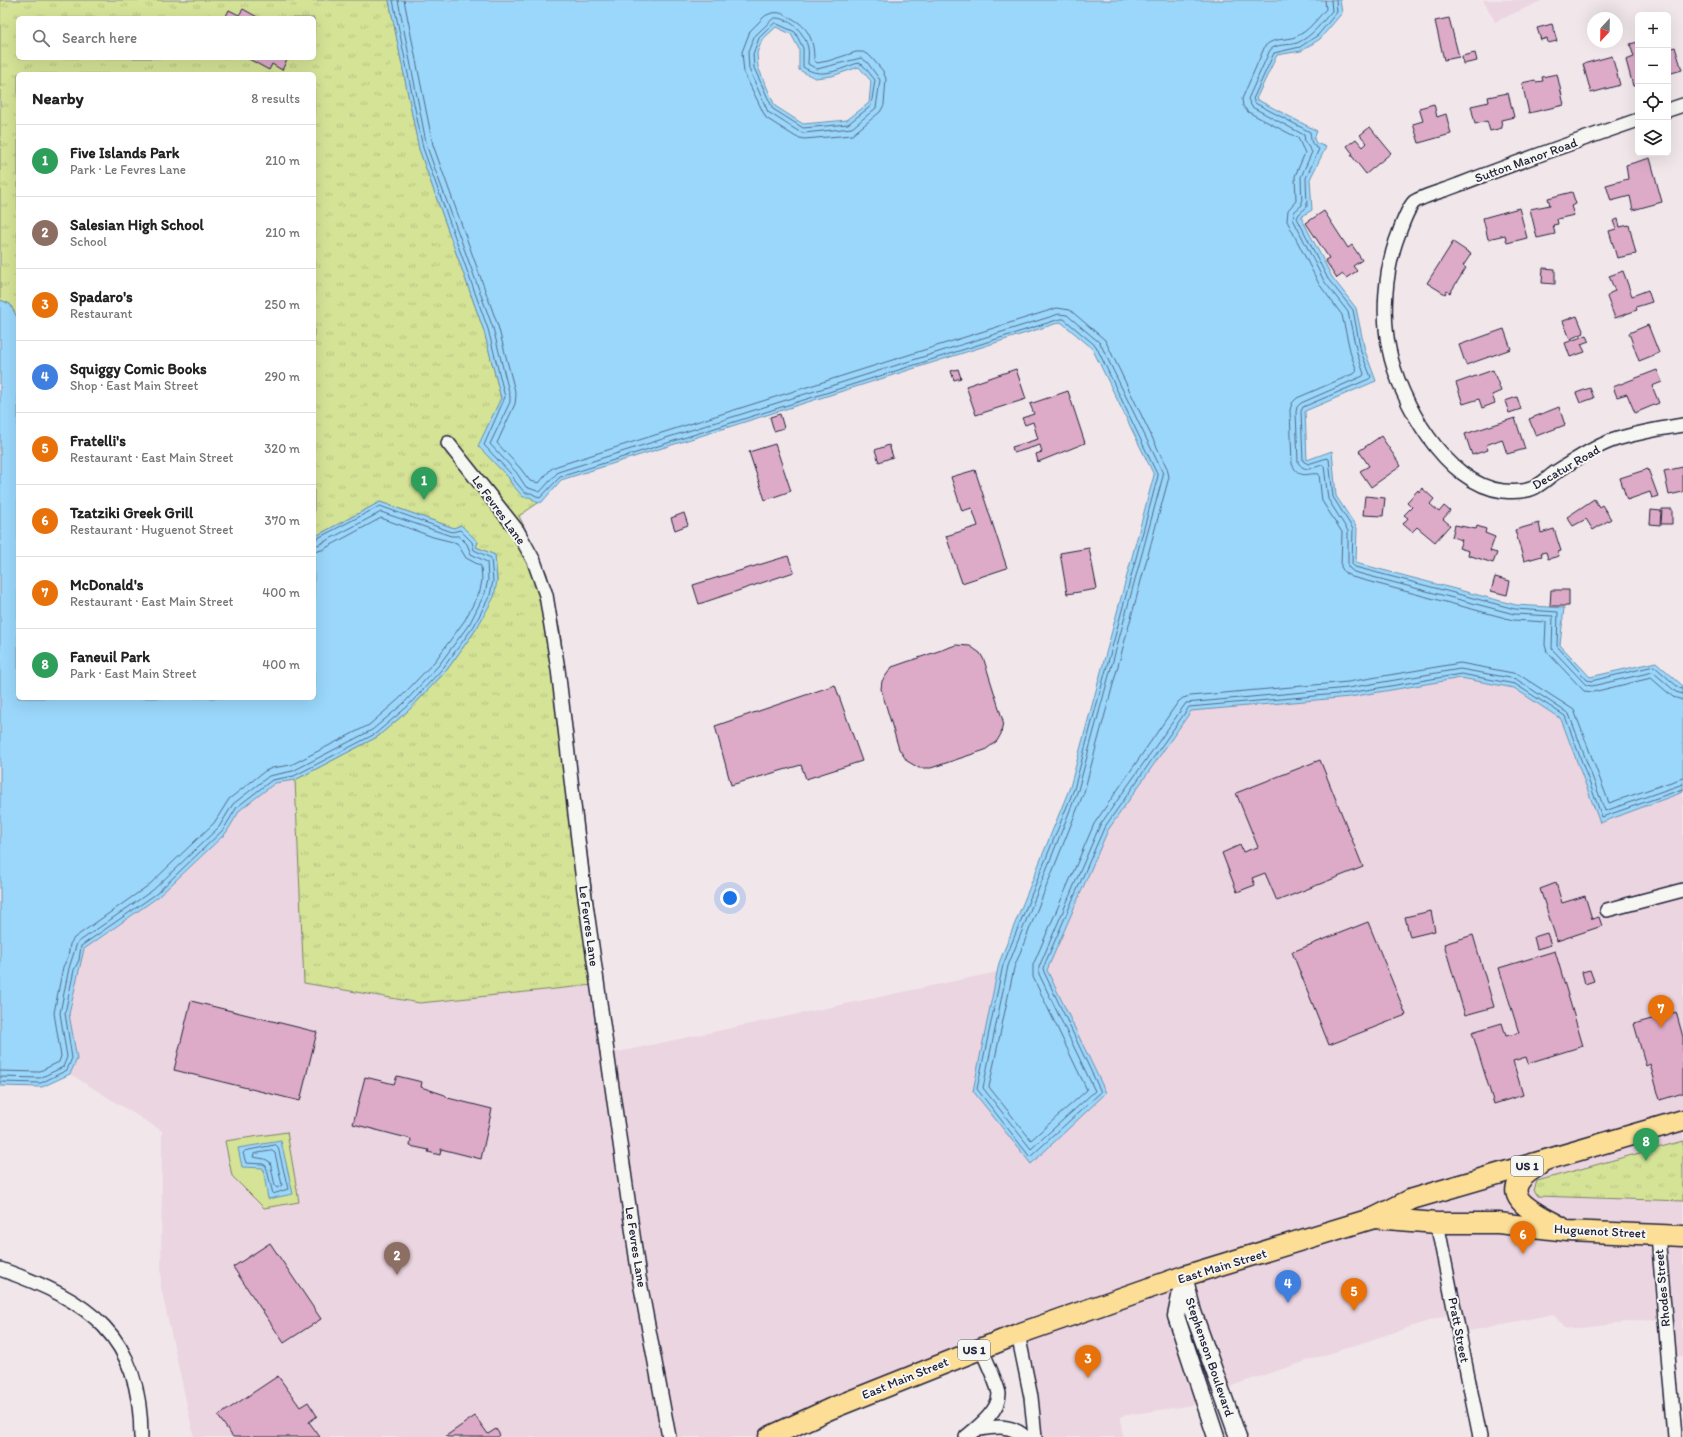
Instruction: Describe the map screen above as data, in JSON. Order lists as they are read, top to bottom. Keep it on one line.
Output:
{"streets":{"main road":["US 1","Huguenot Street","East Main Street"],"street":["Sutton Manor Road","Decatur Road","Le Fevres Lane","Rhodes Street","Pratt Street","Stephenson Boulevard"]},"crossings":[["Sutton Manor Road","Decatur Road"],["Huguenot Street","East Main Street"],["Huguenot Street","Rhodes Street"],["Huguenot Street","Pratt Street"],["East Main Street","Stephenson Boulevard"]],"north":"bottom","page":{"map_buttons":["+","−"],"search":"Search here","heading":["Nearby","8 results"],"list":[{"mark":"1","name":"Five Islands Park","note":"Park · Le Fevres Lane","value":"210 m"},{"mark":"2","name":"Salesian High School","note":"School","value":"210 m"},{"mark":"3","name":"Spadaro's","note":"Restaurant","value":"250 m"},{"mark":"4","name":"Squiggy Comic Books","note":"Shop · East Main Street","value":"290 m"},{"mark":"5","name":"Fratelli's","note":"Restaurant · East Main Street","value":"320 m"},{"mark":"6","name":"Tzatziki Greek Grill","note":"Restaurant · Huguenot Street","value":"370 m"},{"mark":"7","name":"McDonald's","note":"Restaurant · East Main Street","value":"400 m"},{"mark":"8","name":"Faneuil Park","note":"Park · East Main Street","value":"400 m"}],"pins":["1","7","8","6","2","4","5","3"]}}
